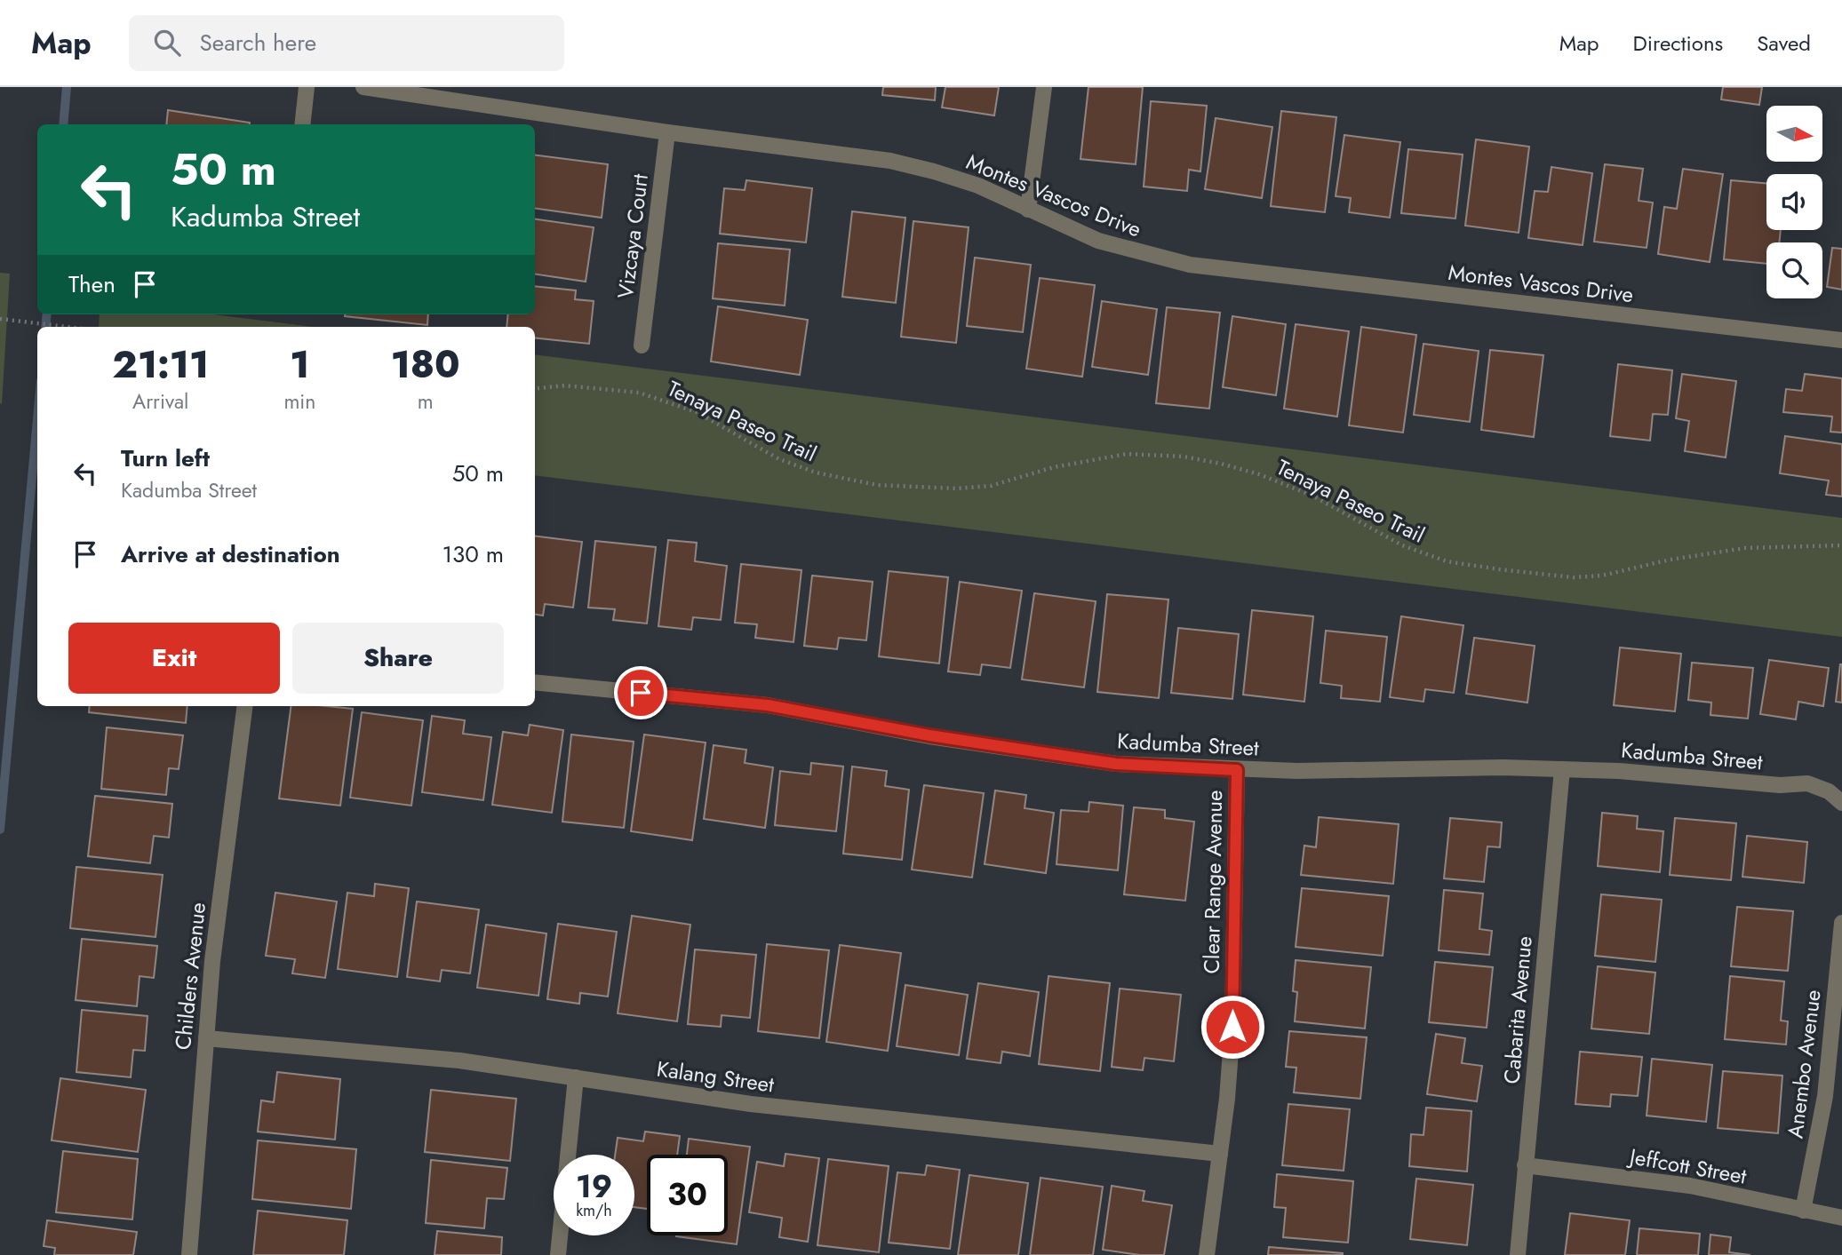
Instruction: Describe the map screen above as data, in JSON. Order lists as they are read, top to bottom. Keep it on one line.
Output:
{"streets":{"street":["Montes Vascos Drive","Vizcaya Court","Kadumba Street","Clear Range Avenue","Childers Avenue","Cabarita Avenue","Anembo Avenue","Kalang Street","Jeffcott Street"],"path":["Tenaya Paseo Trail"]},"crossings":[["Montes Vascos Drive","Vizcaya Court"],["Kadumba Street","Clear Range Avenue"],["Kadumba Street","Cabarita Avenue"],["Clear Range Avenue","Kalang Street"],["Childers Avenue","Kalang Street"],["Cabarita Avenue","Jeffcott Street"],["Anembo Avenue","Jeffcott Street"]],"north":"right","page":{"header":"Map","search":"Search here","nav":["Map","Directions","Saved"],"turn":["50 m","Kadumba Street"],"then":"Then","eta":["21:11","Arrival","1","min","180","m"],"list":[{"name":"Turn left","note":"Kadumba Street","value":"50 m"},{"name":"Arrive at destination","value":"130 m"}],"buttons":["Exit","Share"],"speed":"19 km/h","limit":"30"}}
